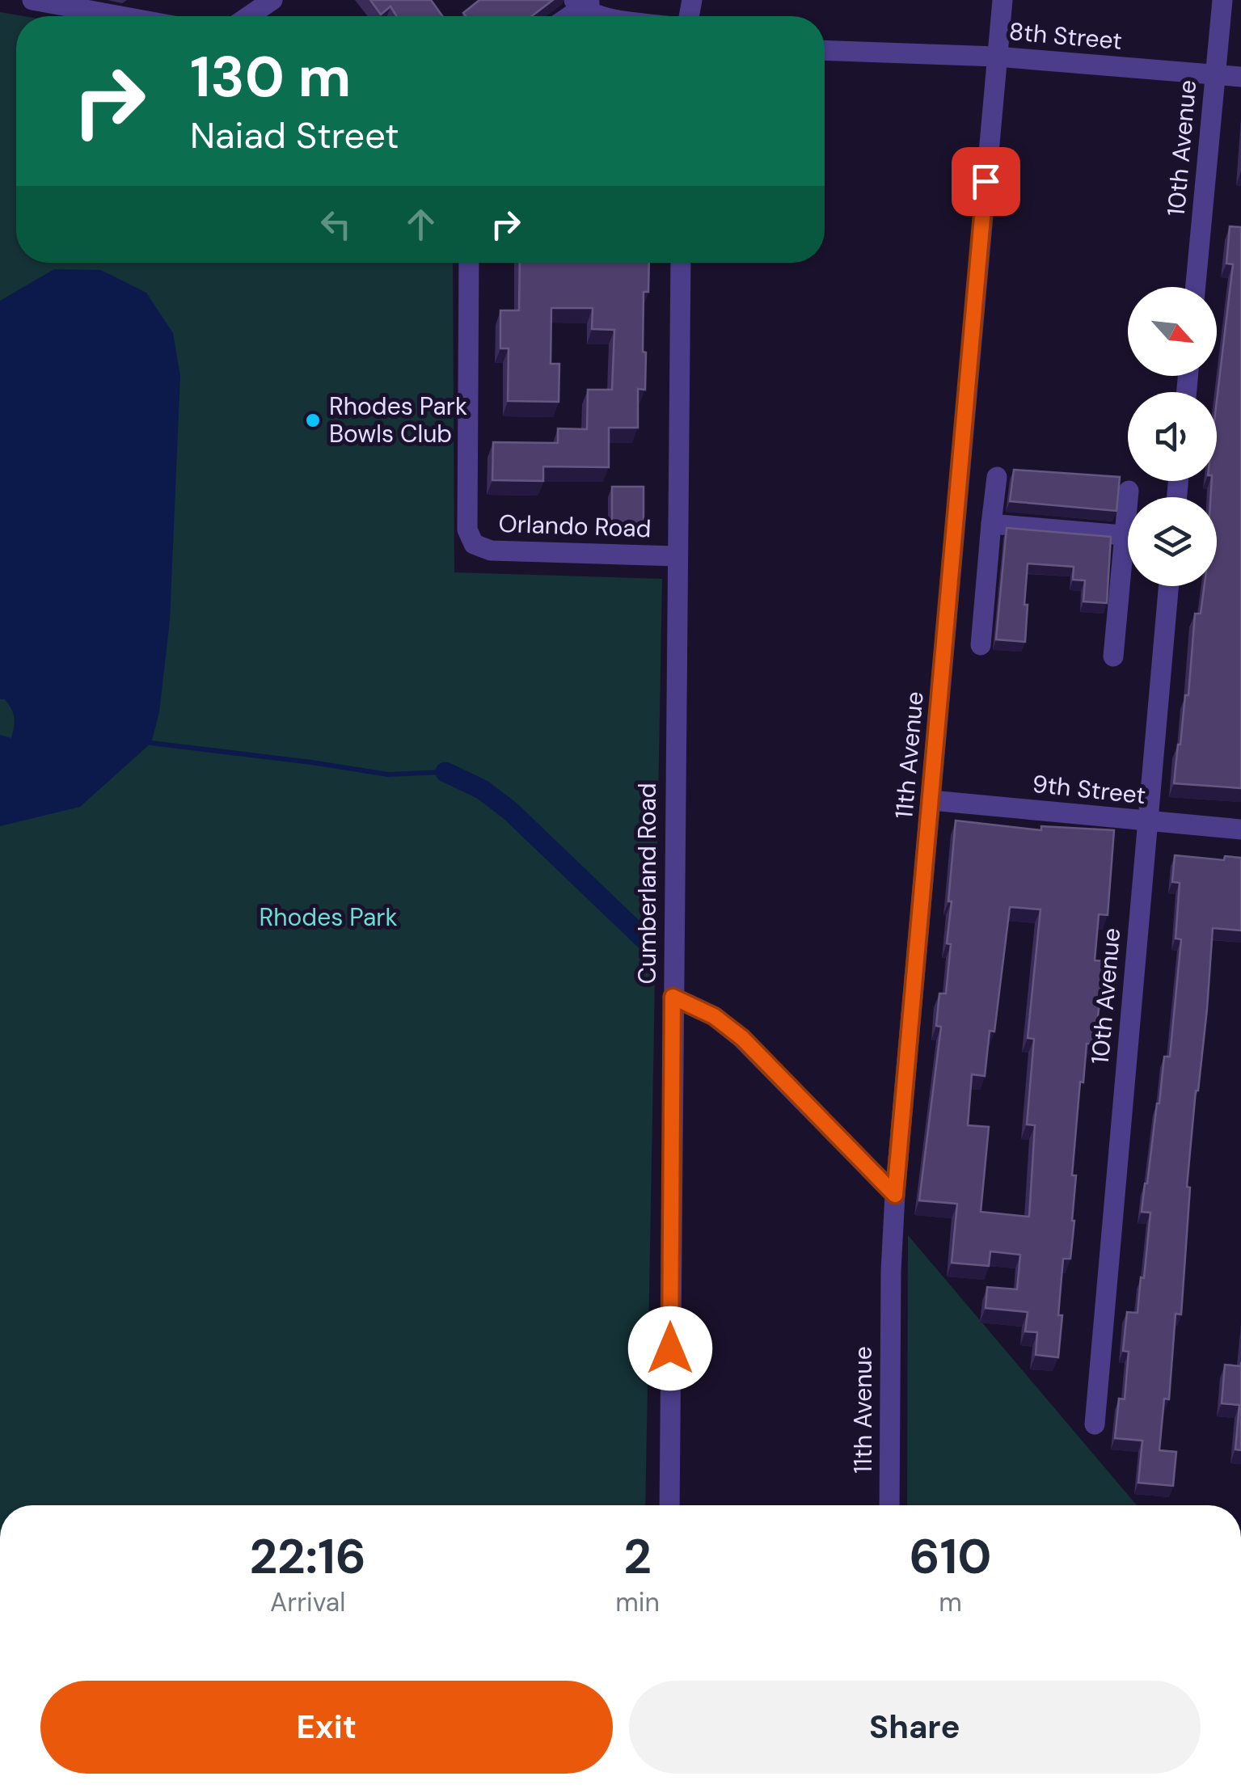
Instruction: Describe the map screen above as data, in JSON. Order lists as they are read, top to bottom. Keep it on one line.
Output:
{"streets":{"street":["8th Street","10th Avenue","Orlando Road","11th Avenue","9th Street","Cumberland Road"]},"crossings":[["8th Street","10th Avenue"],["8th Street","11th Avenue"],["10th Avenue","9th Street"],["Orlando Road","Cumberland Road"],["11th Avenue","9th Street"]],"parks":["Rhodes Park"],"places":["Rhodes Park Bowls Club"],"north":"bottom right","page":{"turn":["130 m","Naiad Street"],"eta":["22:16","Arrival","2","min","610","m"],"buttons":["Exit","Share"]}}
